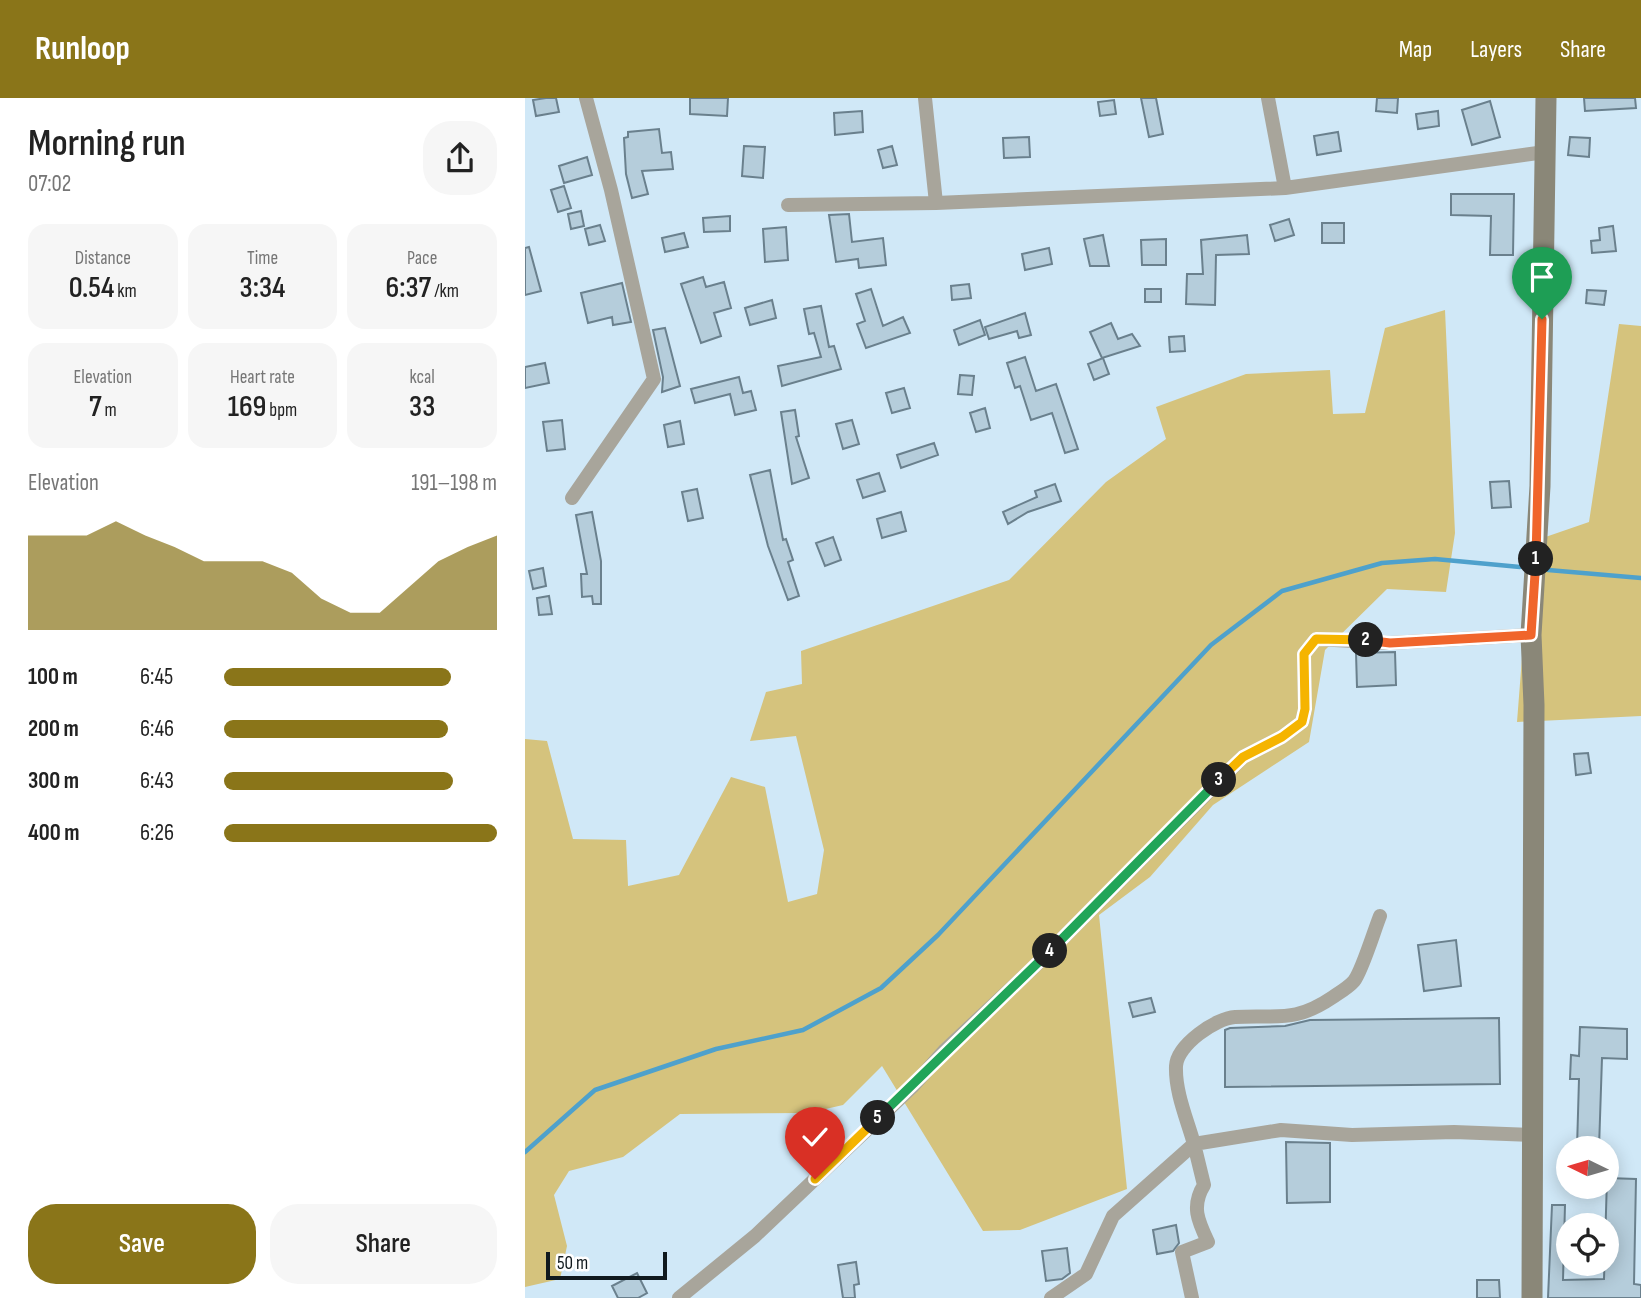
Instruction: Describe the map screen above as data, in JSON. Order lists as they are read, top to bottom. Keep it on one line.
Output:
{"scale_bar":"50 m","north":"left","page":{"header":"Runloop","nav":["Map","Layers","Share"],"heading":["Morning run","07:02"],"stats":[["Distance","0.54 km"],["Time","3:34"],["Pace","6:37 /km"],["Elevation","7 m"],["Heart rate","169 bpm"],["kcal","33"]],"chart":["Elevation","191–198 m"],"pins":["1","2","3","4","5"],"list":[{"name":"100 m","note":"6:45"},{"name":"200 m","note":"6:46"},{"name":"300 m","note":"6:43"},{"name":"400 m","note":"6:26"}],"buttons":["Save","Share"],"scale":"50 m"}}
